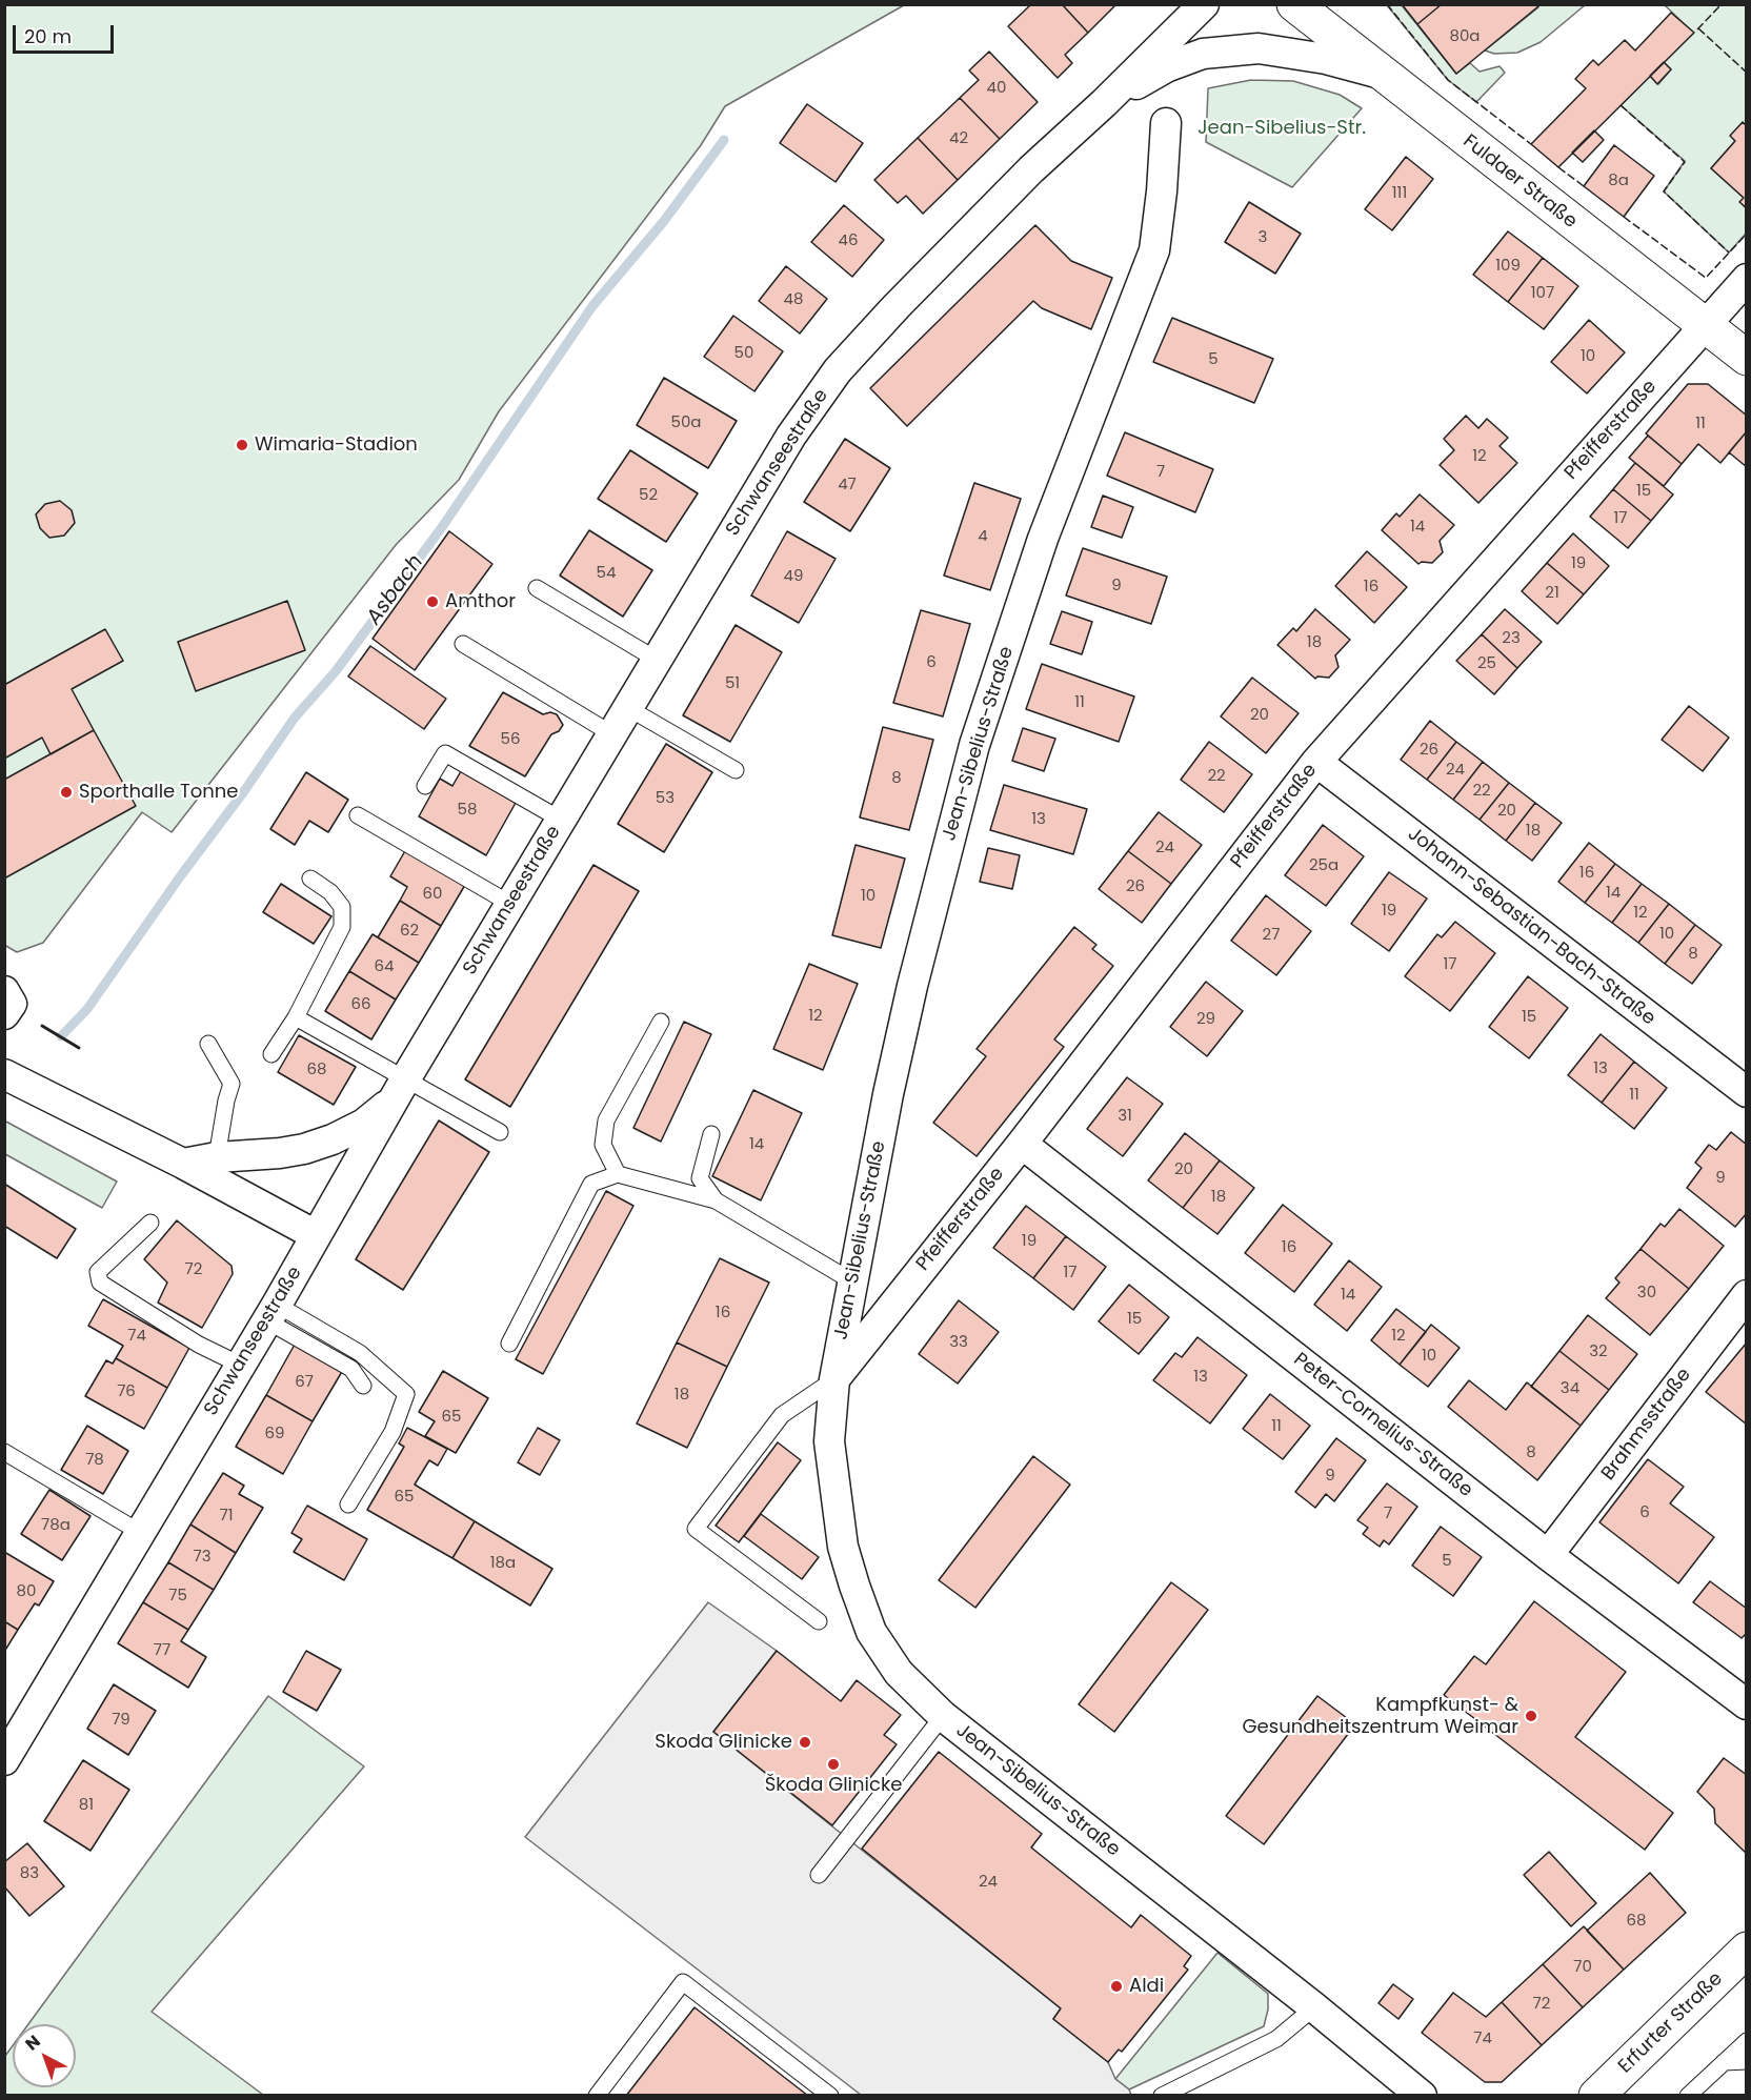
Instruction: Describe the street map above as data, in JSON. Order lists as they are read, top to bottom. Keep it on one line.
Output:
{"streets":{"street":["Fuldaer Straße","Pfeifferstraße","Schwanseestraße","Jean-Sibelius-Straße","Johann-Sebastian-Bach-Straße","Brahmsstraße","Peter-Cornelius-Straße","Erfurter Straße"]},"crossings":[["Fuldaer Straße","Pfeifferstraße"],["Fuldaer Straße","Schwanseestraße"],["Pfeifferstraße","Jean-Sibelius-Straße"],["Pfeifferstraße","Johann-Sebastian-Bach-Straße"],["Pfeifferstraße","Peter-Cornelius-Straße"],["Brahmsstraße","Peter-Cornelius-Straße"]],"water":["Asbach"],"parks":["Jean-Sibelius-Str."],"places":["Wimaria-Stadion","Amthor","Sporthalle Tonne","Kampfkunst- & Gesundheitszentrum Weimar","Skoda Glinicke","Škoda Glinicke","Aldi"],"house_numbers":["80a","40","42","8a","111","3","46","109","107","48","50","10","5","50a","11","12","7","47","15","52","17","14","4","19","54","49","9","16","21","23","18","6","25","51","11","20","56","26","24","22","8","22","53","58","20","13","18","24","25a","16","26","14","60","10","19","12","62","10","27","8","17","64","66","12","15","29","13","68","11","31","14","20","9","18","19","16","72","17","30","14","16","15","74","12","33","32","10","13","67","34","76","18","65","11","69","8","78","9","65","6","7","71","78a","73","5","18a","80","75","77","79","81","83","24","68","70","72","74"],"scale_bar":"20 m","north":"top left"}
